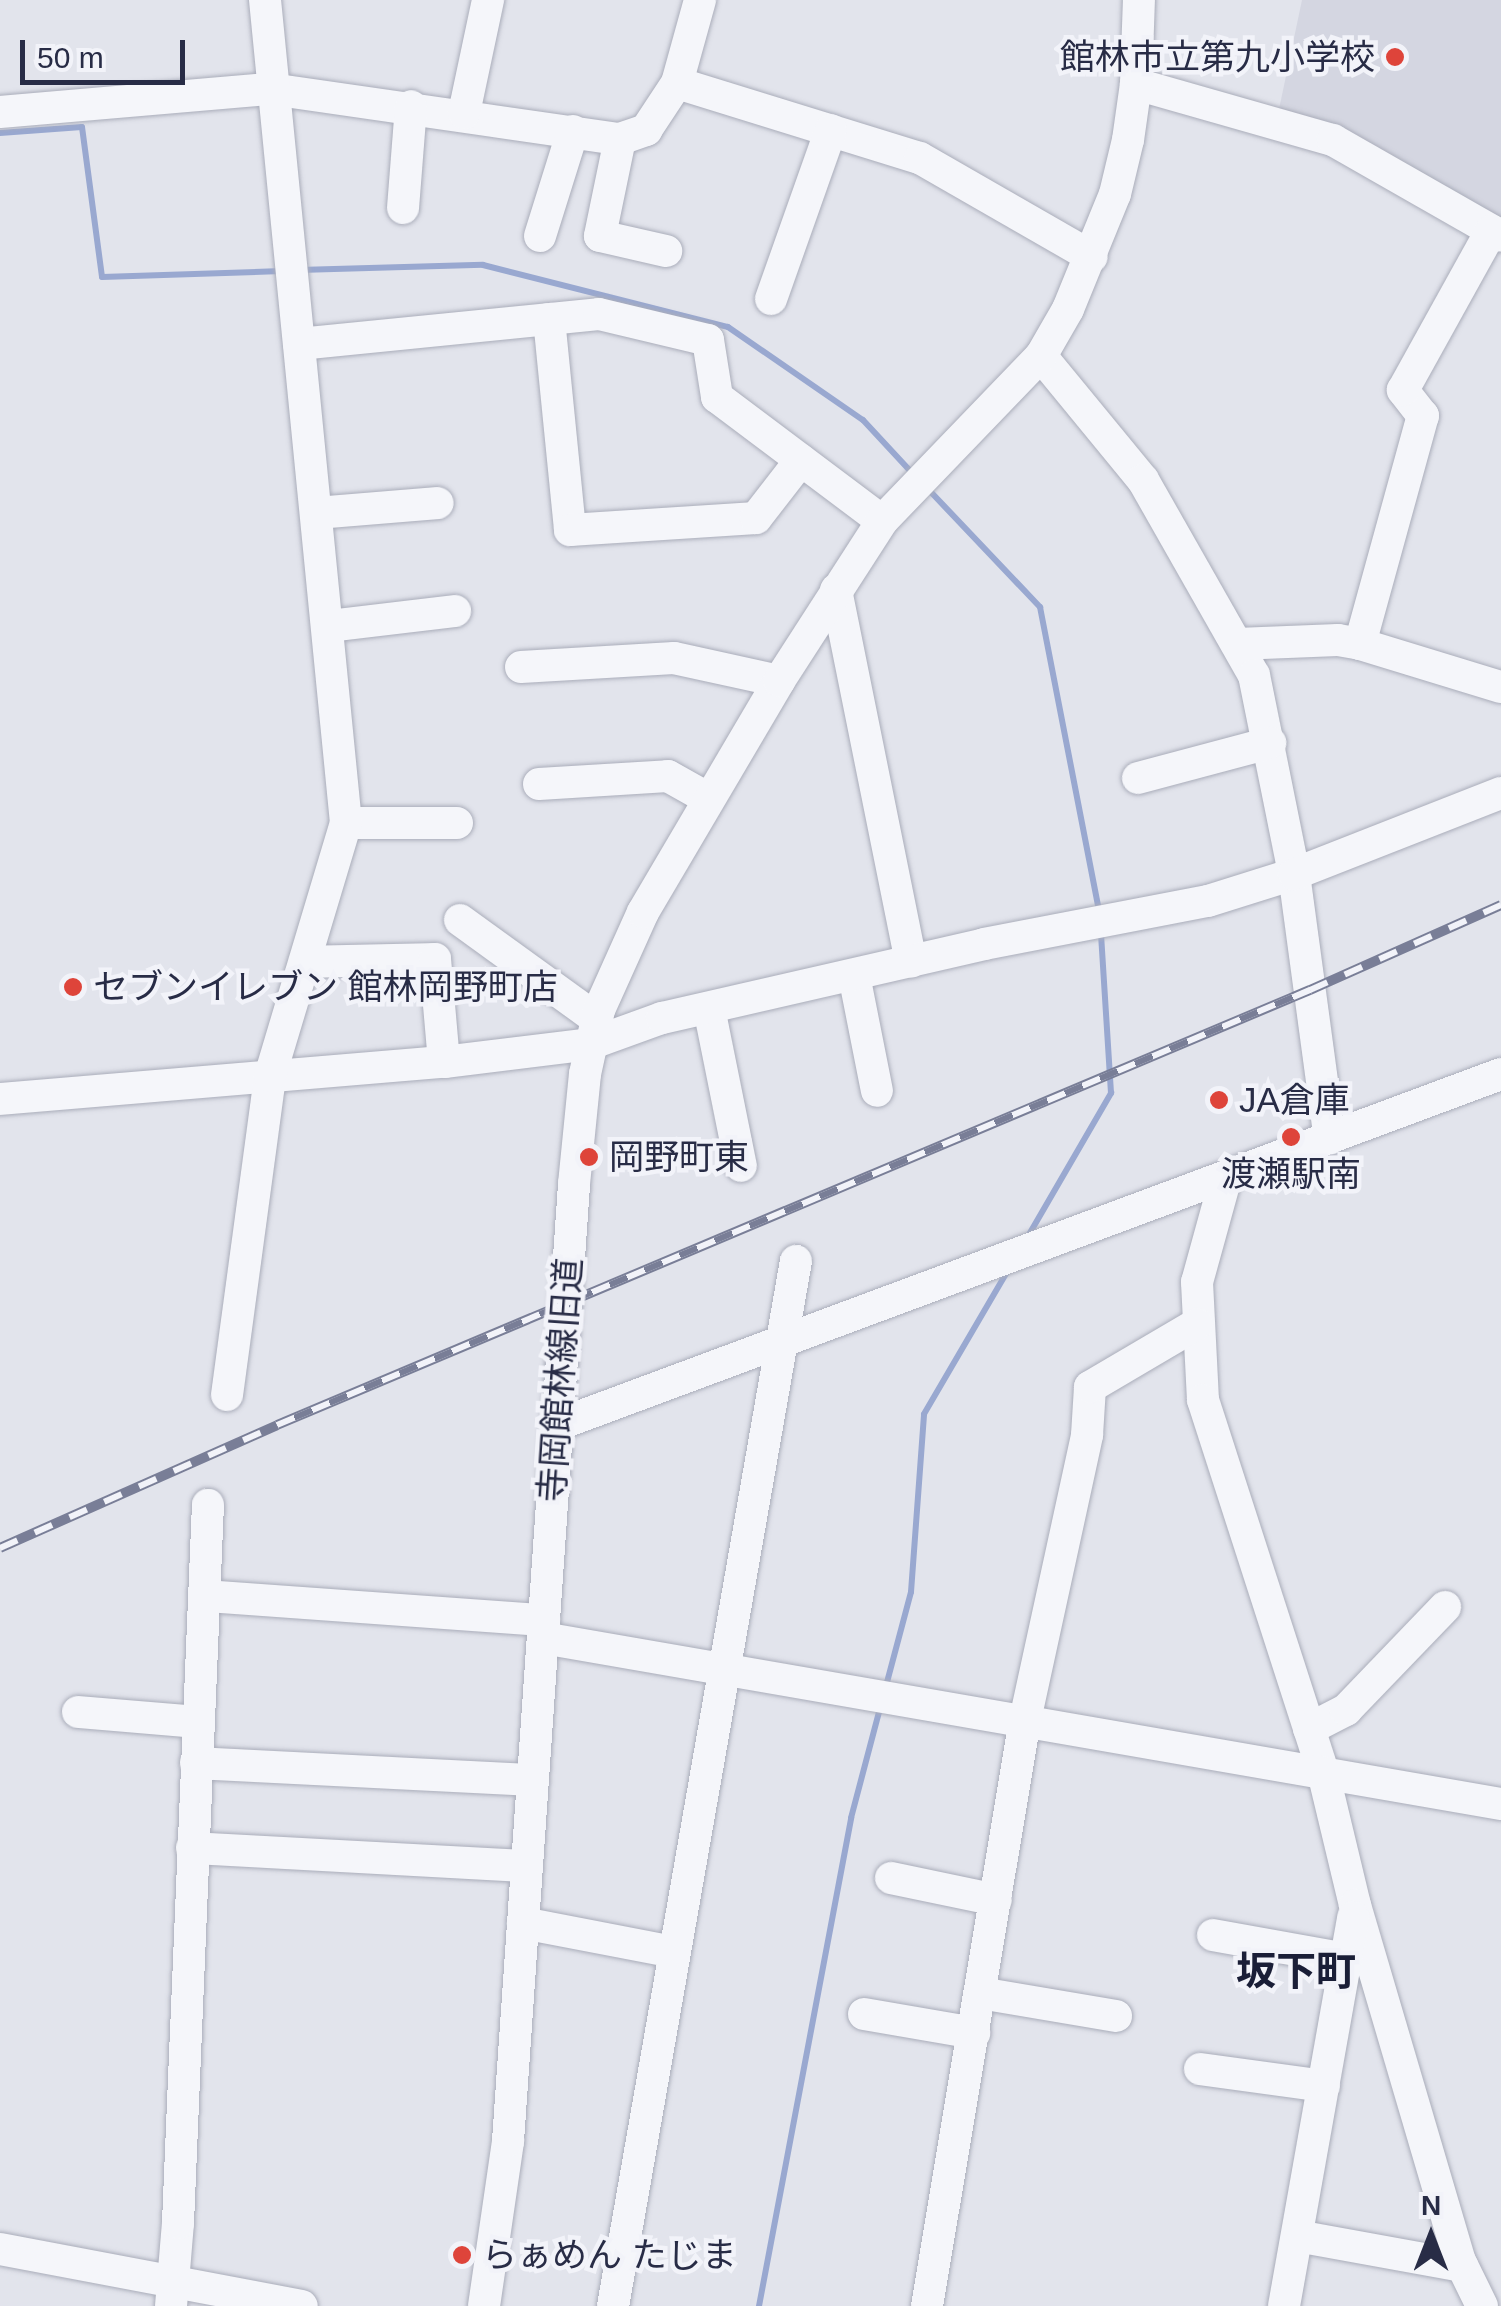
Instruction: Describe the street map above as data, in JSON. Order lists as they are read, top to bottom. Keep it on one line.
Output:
{"streets":{"street":["寺岡館林線旧道"]},"districts":["坂下町"],"places":["館林市立第九小学校","セブンイレブン 館林岡野町店","JA倉庫","渡瀬駅南","岡野町東","らぁめん たじま"],"scale_bar":"50 m","north":"top"}
